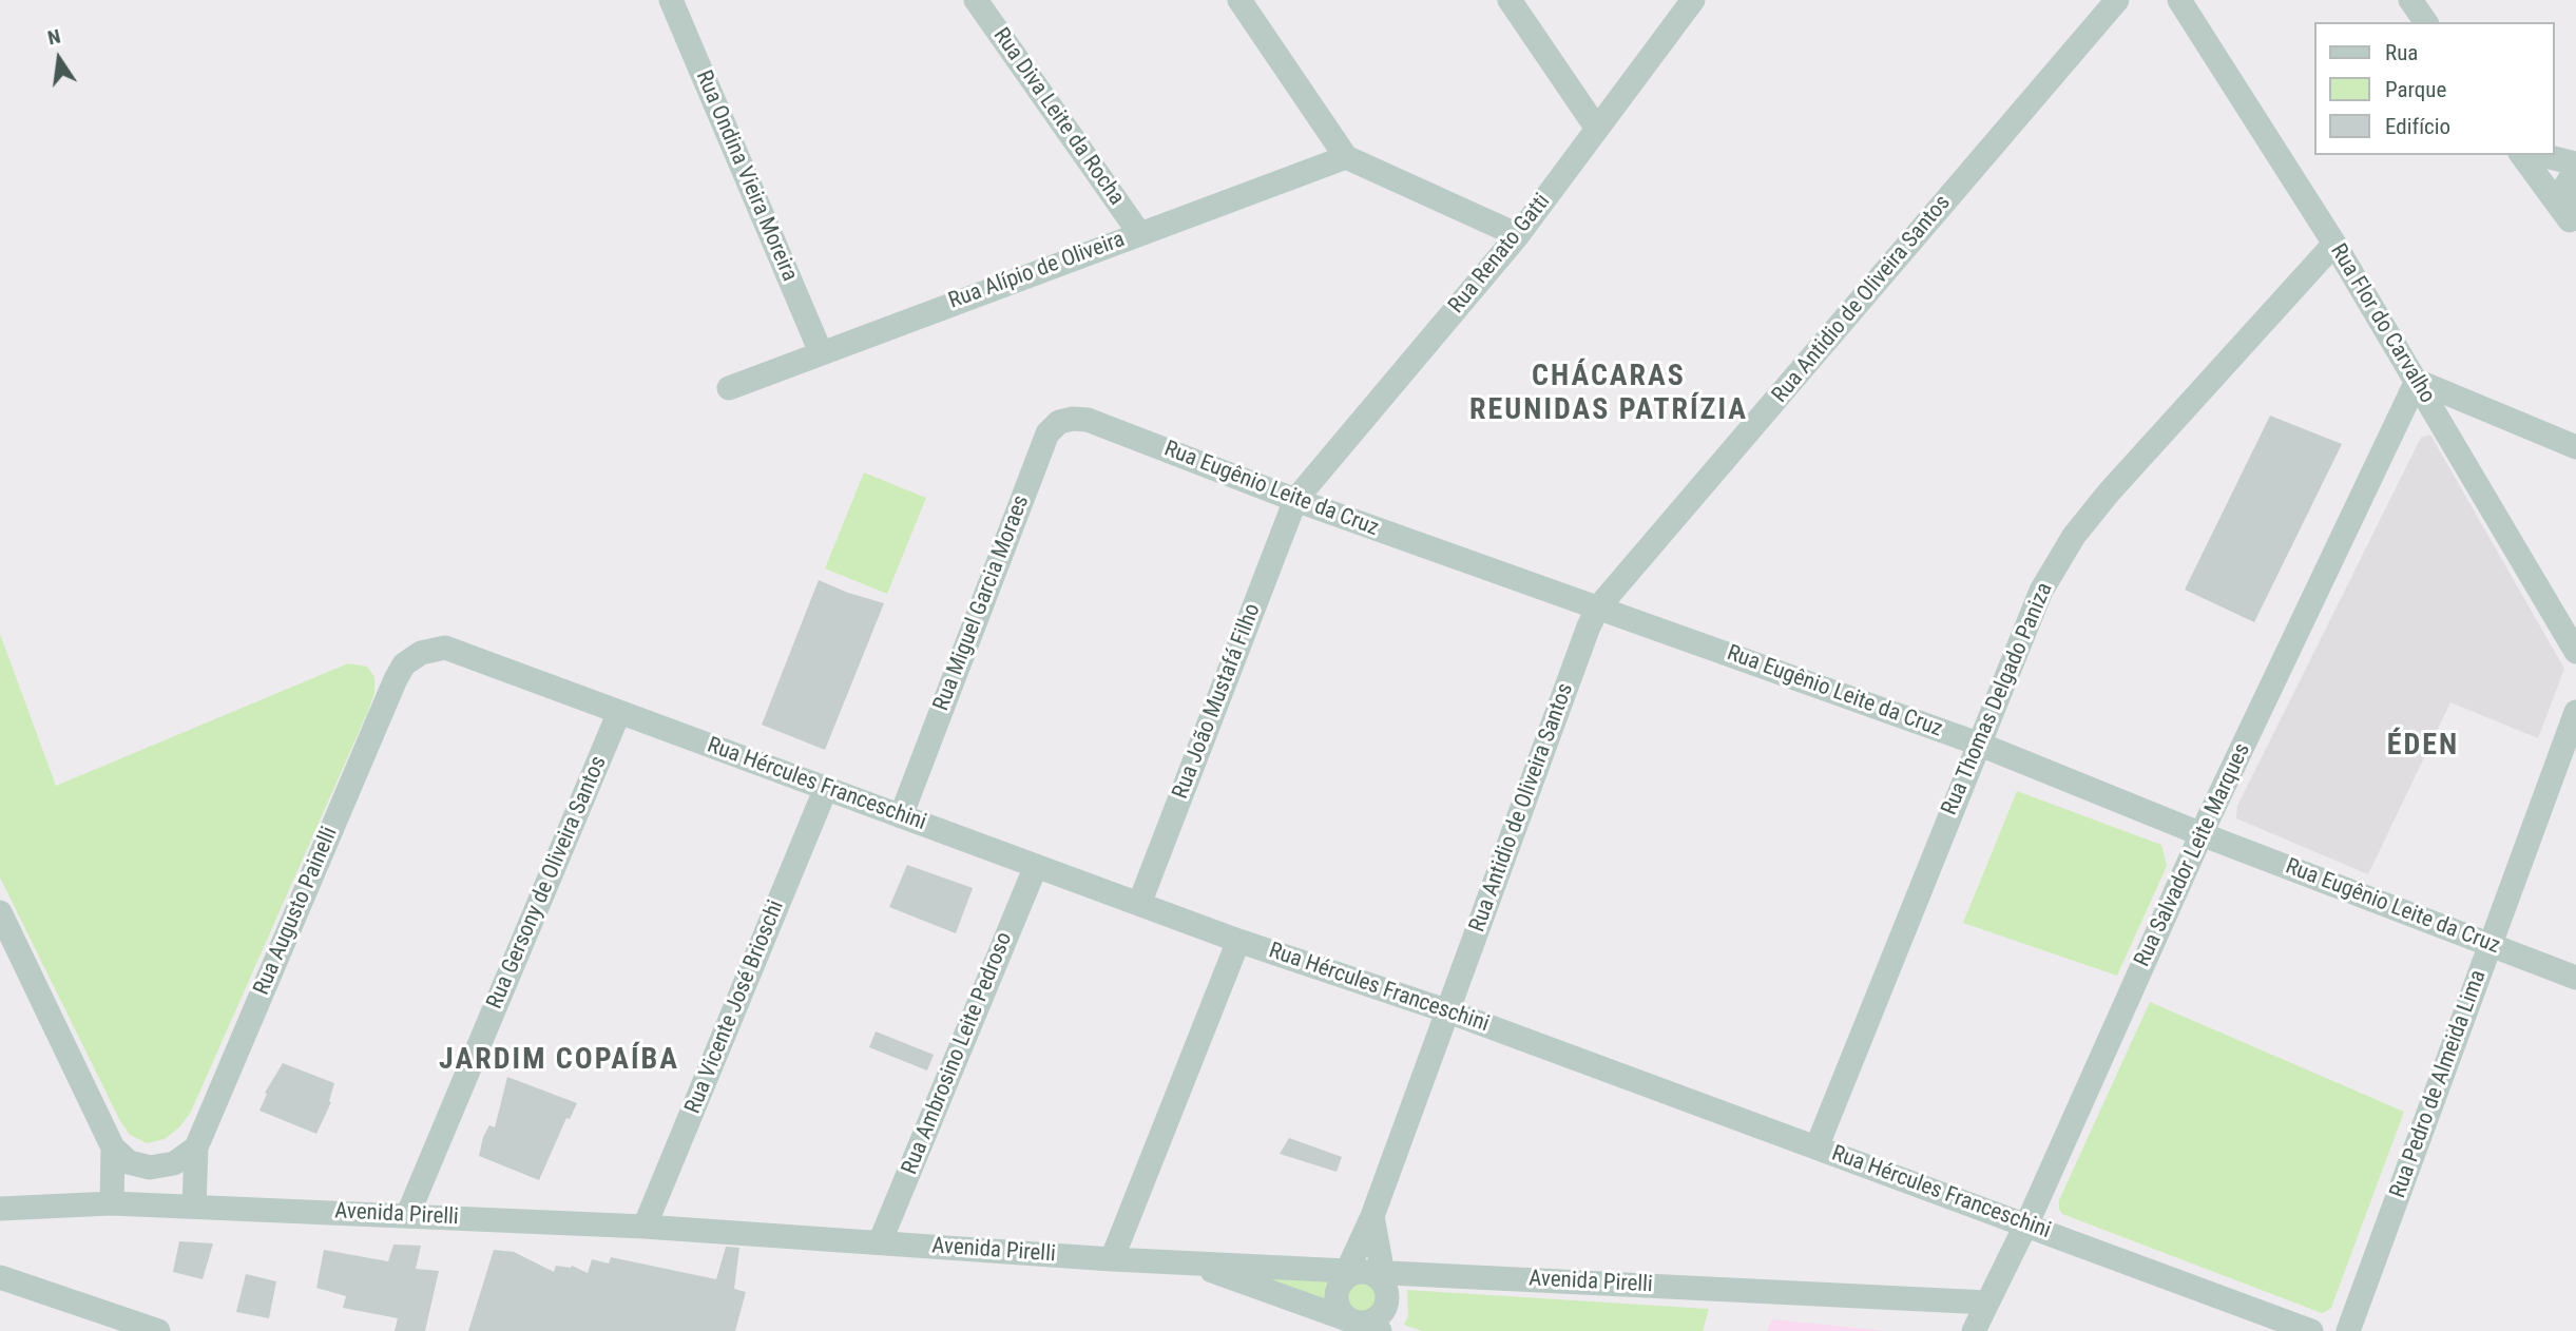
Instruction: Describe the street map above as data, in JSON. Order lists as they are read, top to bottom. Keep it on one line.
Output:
{"streets":{"street":["Rua Diva Leite da Rocha","Rua Ondina Vieira Moreira","Rua Renato Gatti","Rua Alípio de Oliveira","Rua Antidio de Oliveira Santos","Rua Flor do Carvalho","Rua Eugênio Leite da Cruz","Rua Miguel Garcia Moraes","Rua Thomas Delgado Paniza","Rua João Mustafá Filho","Rua Hércules Franceschini","Rua Salvador Leite Marques","Rua Gersony de Oliveira Santos","Rua Augusto Painelli","Rua Vicente José Brioschi","Rua Ambrosino Leite Pedroso","Rua Pedro de Almeida Lima","Avenida Pirelli"]},"crossings":[["Rua Diva Leite da Rocha","Rua Alípio de Oliveira"],["Rua Ondina Vieira Moreira","Rua Alípio de Oliveira"],["Rua Renato Gatti","Rua Eugênio Leite da Cruz"],["Rua Renato Gatti","Rua João Mustafá Filho"],["Rua Antidio de Oliveira Santos","Rua Eugênio Leite da Cruz"],["Rua Antidio de Oliveira Santos","Rua Hércules Franceschini"],["Rua Antidio de Oliveira Santos","Avenida Pirelli"],["Rua Flor do Carvalho","Rua Thomas Delgado Paniza"],["Rua Flor do Carvalho","Rua Salvador Leite Marques"],["Rua Eugênio Leite da Cruz","Rua Miguel Garcia Moraes"],["Rua Eugênio Leite da Cruz","Rua Thomas Delgado Paniza"],["Rua Eugênio Leite da Cruz","Rua João Mustafá Filho"],["Rua Eugênio Leite da Cruz","Rua Salvador Leite Marques"],["Rua Eugênio Leite da Cruz","Rua Pedro de Almeida Lima"],["Rua Miguel Garcia Moraes","Rua Hércules Franceschini"],["Rua Thomas Delgado Paniza","Rua Hércules Franceschini"],["Rua João Mustafá Filho","Rua Hércules Franceschini"],["Rua Hércules Franceschini","Rua Salvador Leite Marques"],["Rua Hércules Franceschini","Rua Gersony de Oliveira Santos"],["Rua Hércules Franceschini","Rua Augusto Painelli"],["Rua Hércules Franceschini","Rua Vicente José Brioschi"],["Rua Hércules Franceschini","Rua Ambrosino Leite Pedroso"],["Rua Salvador Leite Marques","Avenida Pirelli"],["Rua Gersony de Oliveira Santos","Avenida Pirelli"],["Rua Augusto Painelli","Avenida Pirelli"],["Rua Vicente José Brioschi","Avenida Pirelli"],["Rua Ambrosino Leite Pedroso","Avenida Pirelli"]],"districts":["CHÁCARAS REUNIDAS PATRÍZIA","ÉDEN","JARDIM COPAÍBA"],"legend":["Rua","Parque","Edifício"],"north":"top"}
